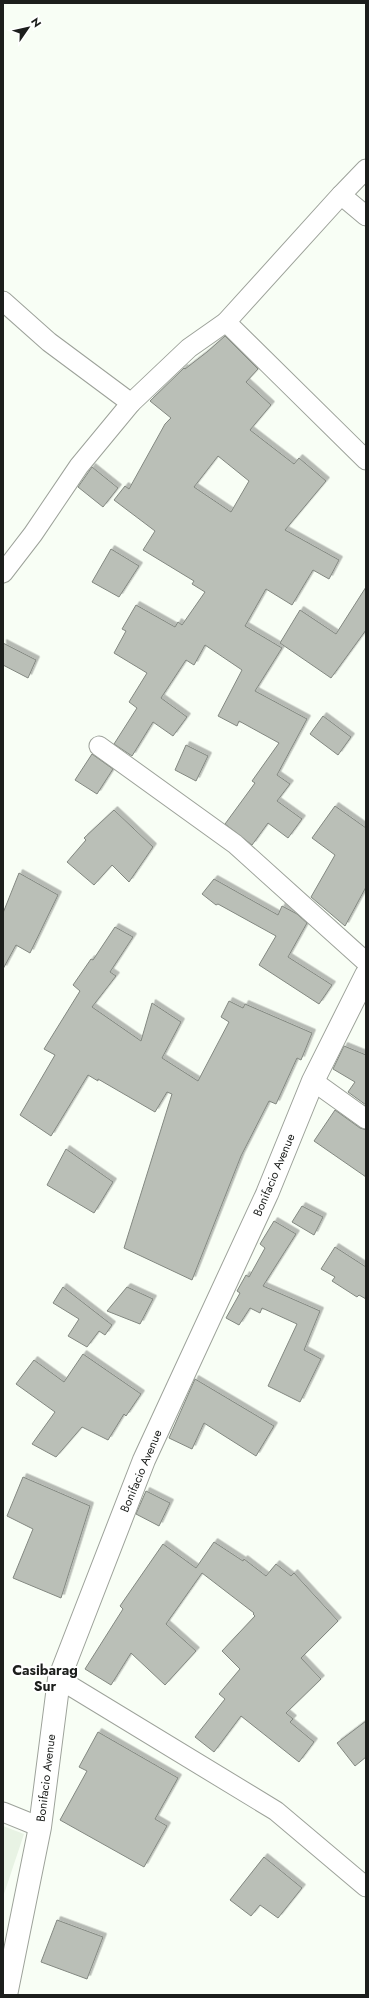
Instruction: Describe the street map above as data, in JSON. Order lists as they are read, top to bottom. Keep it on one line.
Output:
{"streets":{"street":["Bonifacio Avenue"]},"districts":["Casibarag Sur"],"north":"top right"}
